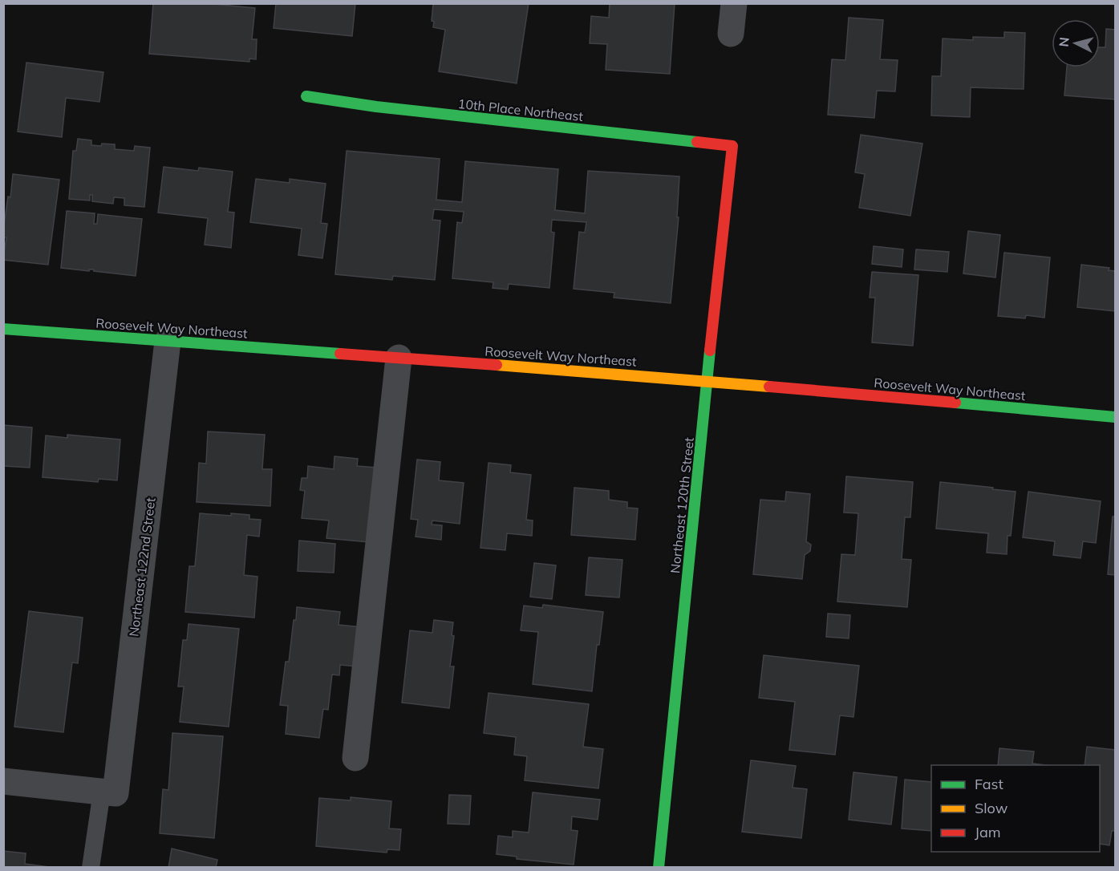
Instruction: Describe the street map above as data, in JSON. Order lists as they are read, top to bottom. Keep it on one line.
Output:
{"streets":{"street":["10th Place Northeast","Roosevelt Way Northeast","Northeast 120th Street","Northeast 122nd Street"]},"crossings":[["10th Place Northeast","Northeast 120th Street"],["Roosevelt Way Northeast","Northeast 120th Street"],["Roosevelt Way Northeast","Northeast 122nd Street"]],"legend":["Fast","Slow","Jam"],"north":"left"}
